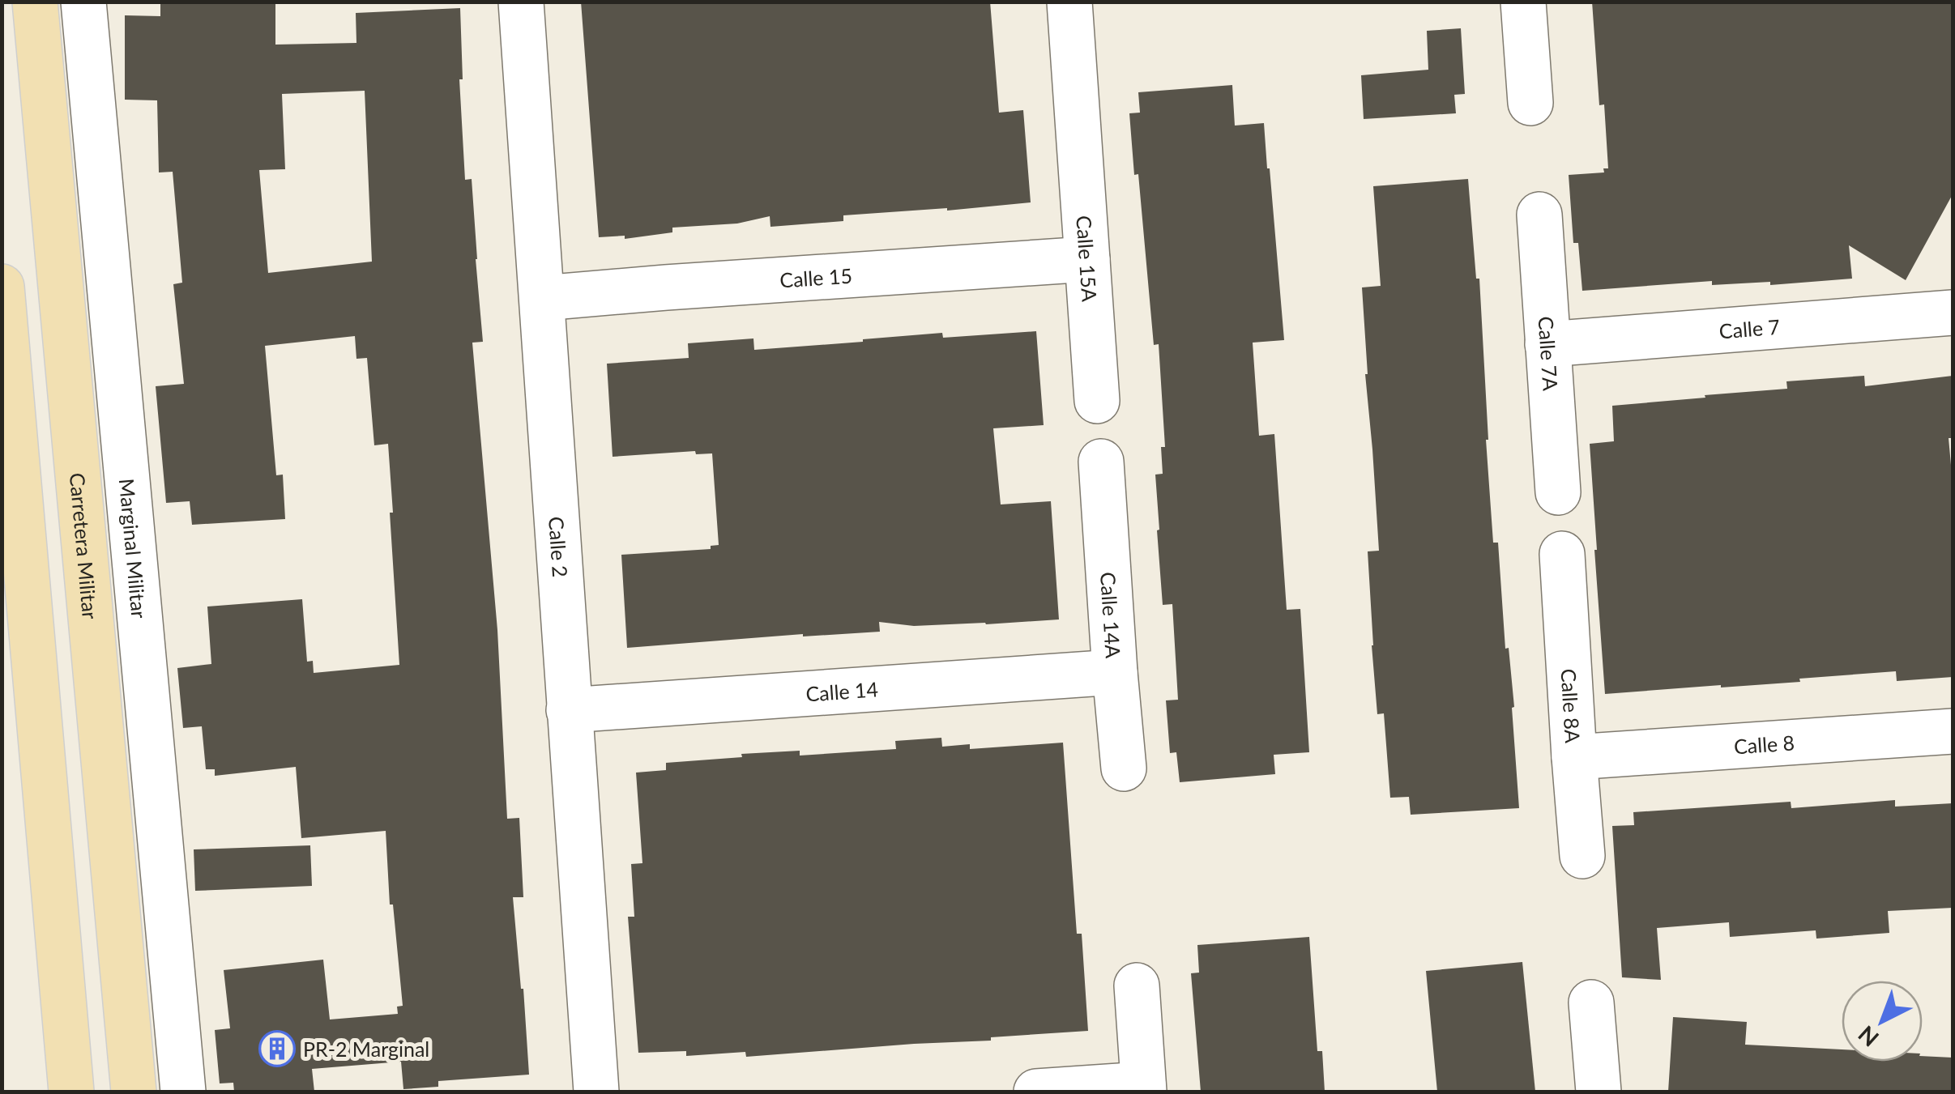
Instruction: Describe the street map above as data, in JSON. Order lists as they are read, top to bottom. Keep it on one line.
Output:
{"streets":{"main road":["Carretera Militar"],"street":["Calle 15A","Calle 15","Calle 7","Calle 7A","Marginal Militar","Calle 2","Calle 14A","Calle 14","Calle 8A","Calle 8"]},"crossings":[["Calle 15A","Calle 15"],["Calle 15","Calle 2"],["Calle 7","Calle 7A"],["Calle 2","Calle 14"],["Calle 14A","Calle 14"],["Calle 8A","Calle 8"]],"places":{"building":["PR-2 Marginal"]},"north":"bottom left"}
